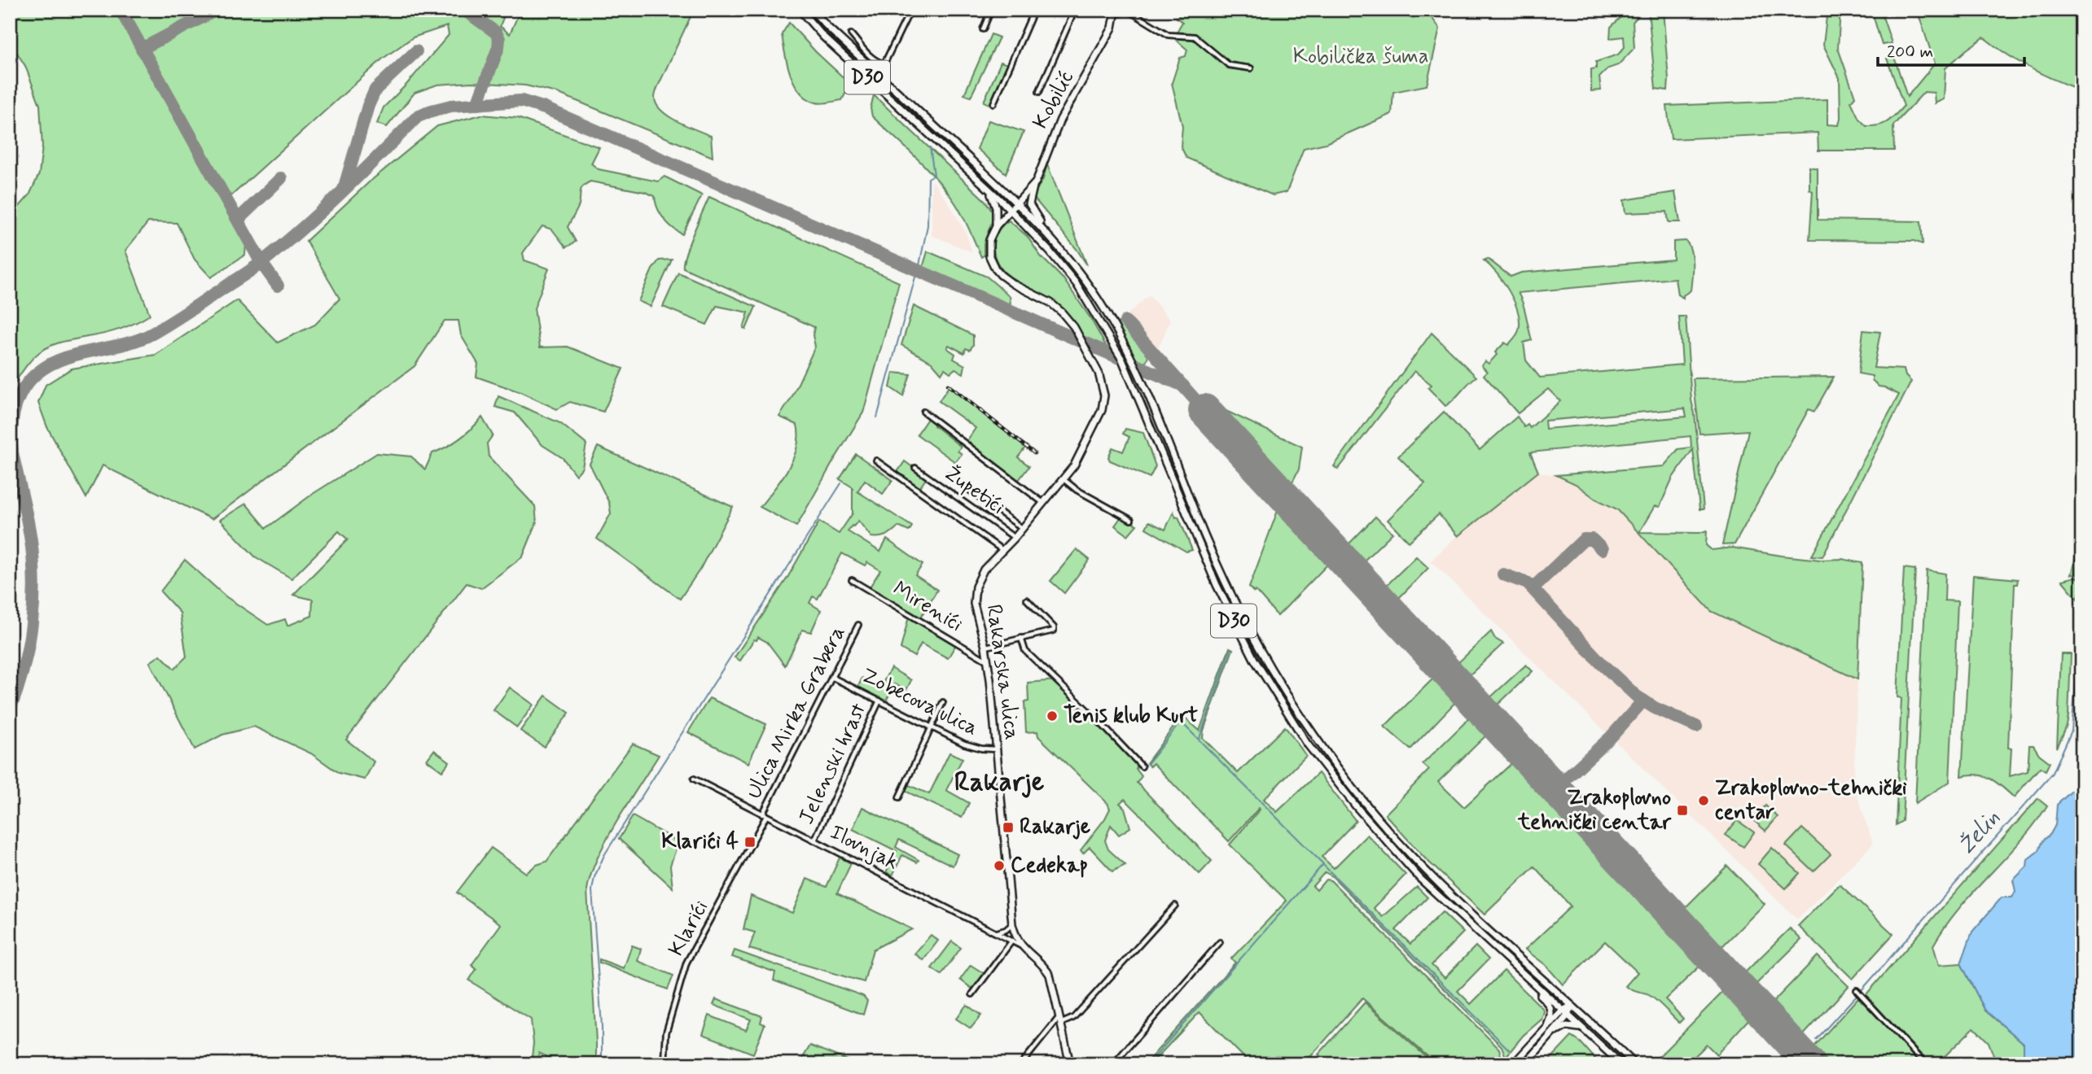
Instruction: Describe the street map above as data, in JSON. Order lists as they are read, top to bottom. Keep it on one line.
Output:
{"streets":{"main road":["D30","Kobilić","Rakarska ulica"],"street":["Župetići","Mirenići","Zobecova ulica","Ulica Mirka Grabera","Jelenski hrast","Ilovnjak","Klarići"]},"crossings":[["D30","Kobilić"],["Kobilić","Rakarska ulica"],["Župetići","Rakarska ulica"],["Mirenići","Rakarska ulica"],["Rakarska ulica","Zobecova ulica"],["Rakarska ulica","Ilovnjak"],["Zobecova ulica","Ulica Mirka Grabera"],["Zobecova ulica","Jelenski hrast"],["Ulica Mirka Grabera","Ilovnjak"],["Ulica Mirka Grabera","Klarići"],["Jelenski hrast","Ilovnjak"],["Ilovnjak","Klarići"]],"districts":["Rakarje"],"water":["Želin"],"parks":["Kobilička šuma"],"places":{"other":["Tenis klub Kurt","Zrakoplovno-tehnički centar","Cedekap"],"transit":["Zrakoplovno tehnički centar","Rakarje","Klarići 4"]},"scale_bar":"200 m"}
